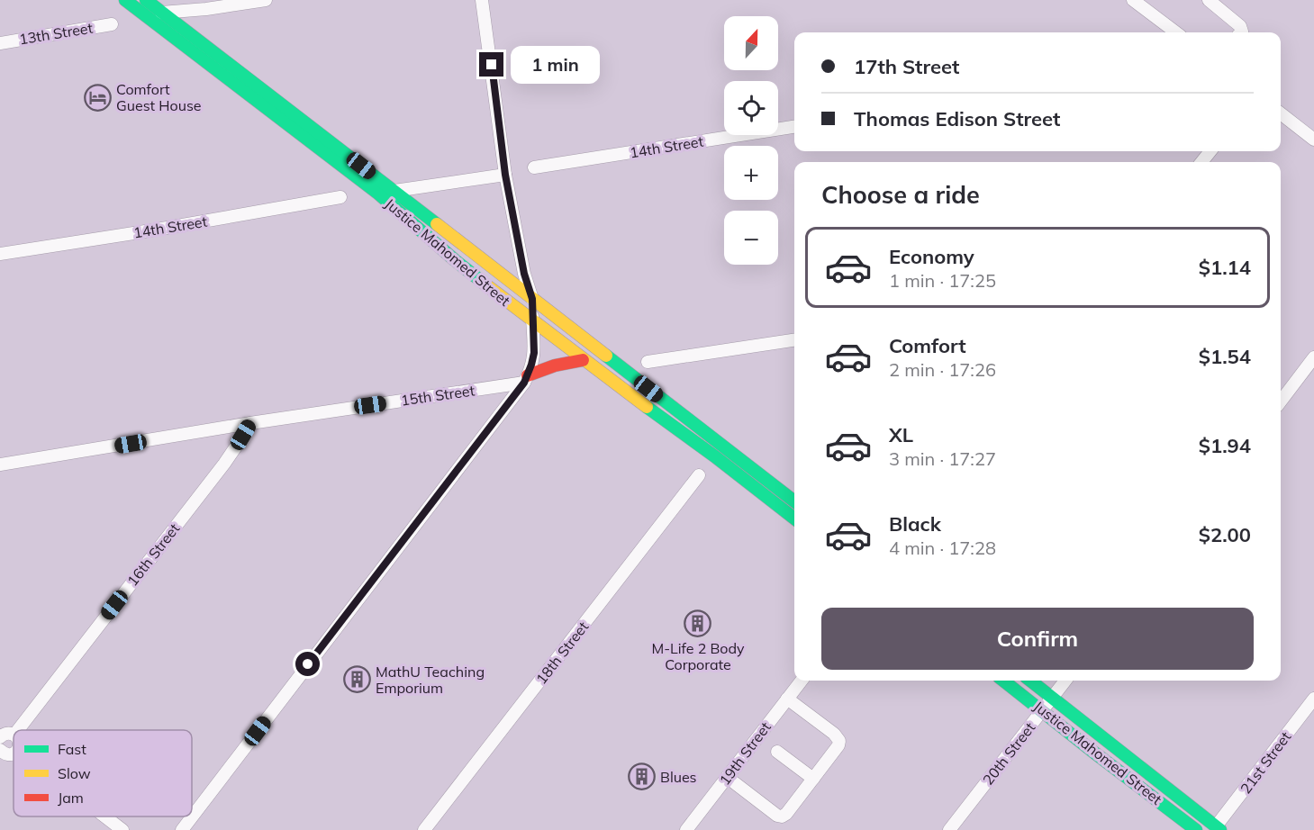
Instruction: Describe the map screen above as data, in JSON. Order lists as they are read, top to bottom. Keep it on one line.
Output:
{"streets":{"main road":["Justice Mahomed Street"],"street":["13th Street","14th Street","15th Street","16th Street","18th Street","19th Street","20th Street","21st Street"]},"crossings":[["Justice Mahomed Street","20th Street"],["Justice Mahomed Street","21st Street"],["15th Street","16th Street"]],"places":{"hotel":["Comfort Guest House"],"building":["M-Life 2 Body Corporate","MathU Teaching Emporium","Blues"]},"legend":["Fast","Slow","Jam"],"north":"top","page":{"map_buttons":["+","−"],"banner":["17th Street","Thomas Edison Street"],"bubble":"1 min","heading":"Choose a ride","list":[{"name":"Economy","note":"1 min · 17:25","value":"$1.14"},{"name":"Comfort","note":"2 min · 17:26","value":"$1.54"},{"name":"XL","note":"3 min · 17:27","value":"$1.94"},{"name":"Black","note":"4 min · 17:28","value":"$2.00"}],"buttons":"Confirm"}}
